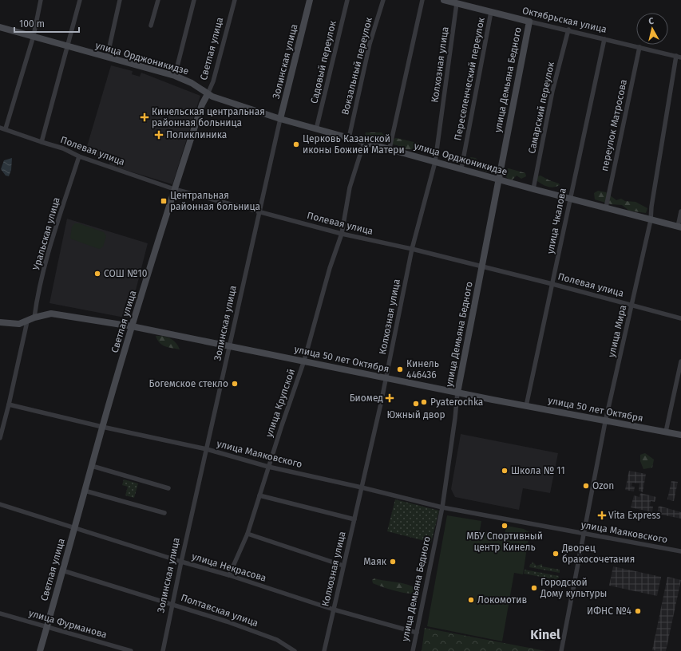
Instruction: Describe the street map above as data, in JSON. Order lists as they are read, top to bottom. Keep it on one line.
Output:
{"streets":{"main road":["Октябрьская улица","Светлая улица","улица Орджоникидзе","Золинская улица","улица Демьяна Бедного","улица 50 лет Октября"],"street":["Садовый переулок","Колхозная улица","Вокзальный переулок","Переселенческий переулок","Самарский переулок","переулок Матросова","Полевая улица","улица Чкалова","Уральская улица","улица Мира","улица Крупской","улица Маяковского","улица Некрасова","Полтавская улица","улица Фурманова"]},"crossings":[["Октябрьская улица","Колхозная улица"],["Октябрьская улица","Переселенческий переулок"],["Октябрьская улица","улица Демьяна Бедного"],["Октябрьская улица","Самарский переулок"],["Октябрьская улица","переулок Матросова"],["Октябрьская улица","улица Чкалова"],["Октябрьская улица","улица Мира"],["Светлая улица","улица Орджоникидзе"],["Светлая улица","Полевая улица"],["Светлая улица","улица 50 лет Октября"],["Светлая улица","улица Маяковского"],["Светлая улица","улица Некрасова"],["Светлая улица","Полтавская улица"],["Светлая улица","улица Фурманова"],["улица Орджоникидзе","Золинская улица"],["улица Орджоникидзе","Садовый переулок"],["улица Орджоникидзе","Колхозная улица"],["улица Орджоникидзе","Вокзальный переулок"],["улица Орджоникидзе","Переселенческий переулок"],["улица Орджоникидзе","улица Демьяна Бедного"],["улица Орджоникидзе","Самарский переулок"],["улица Орджоникидзе","переулок Матросова"],["улица Орджоникидзе","улица Чкалова"],["улица Орджоникидзе","улица Мира"],["улица Орджоникидзе","улица Крупской"],["Золинская улица","Полевая улица"],["Золинская улица","улица 50 лет Октября"],["Золинская улица","улица Маяковского"],["Золинская улица","улица Некрасова"],["Золинская улица","Полтавская улица"],["Колхозная улица","Полевая улица"],["Колхозная улица","улица 50 лет Октября"],["Колхозная улица","улица Маяковского"],["Колхозная улица","улица Некрасова"],["улица Демьяна Бедного","Полевая улица"],["улица Демьяна Бедного","улица 50 лет Октября"],["улица Демьяна Бедного","улица Маяковского"],["улица Демьяна Бедного","улица Некрасова"],["Полевая улица","улица Чкалова"],["Полевая улица","Уральская улица"],["Полевая улица","улица Мира"],["Полевая улица","улица Крупской"],["улица Чкалова","улица 50 лет Октября"],["Уральская улица","улица 50 лет Октября"],["улица Мира","улица 50 лет Октября"],["улица Мира","улица Маяковского"],["улица 50 лет Октября","улица Крупской"],["улица Крупской","улица Маяковского"],["улица Крупской","улица Некрасова"]],"districts":["Kinel"],"places":{"health":["Кинельская центральная районная больница","Поликлиника","Биомед","Vita Express"],"other":["Церковь Казанской иконы Божией Матери","СОШ №10","Кинель 446436","Богемское стекло","Pyaterochka","Южный двор","Школа № 11","Ozon","МБУ Спортивный центр Кинель","Дворец бракосочетания","Маяк","Городской Дому культуры","Локомотив","ИФНС №4"],"transit":["Центральная районная больница"]},"scale_bar":"100 m","north":"top"}
